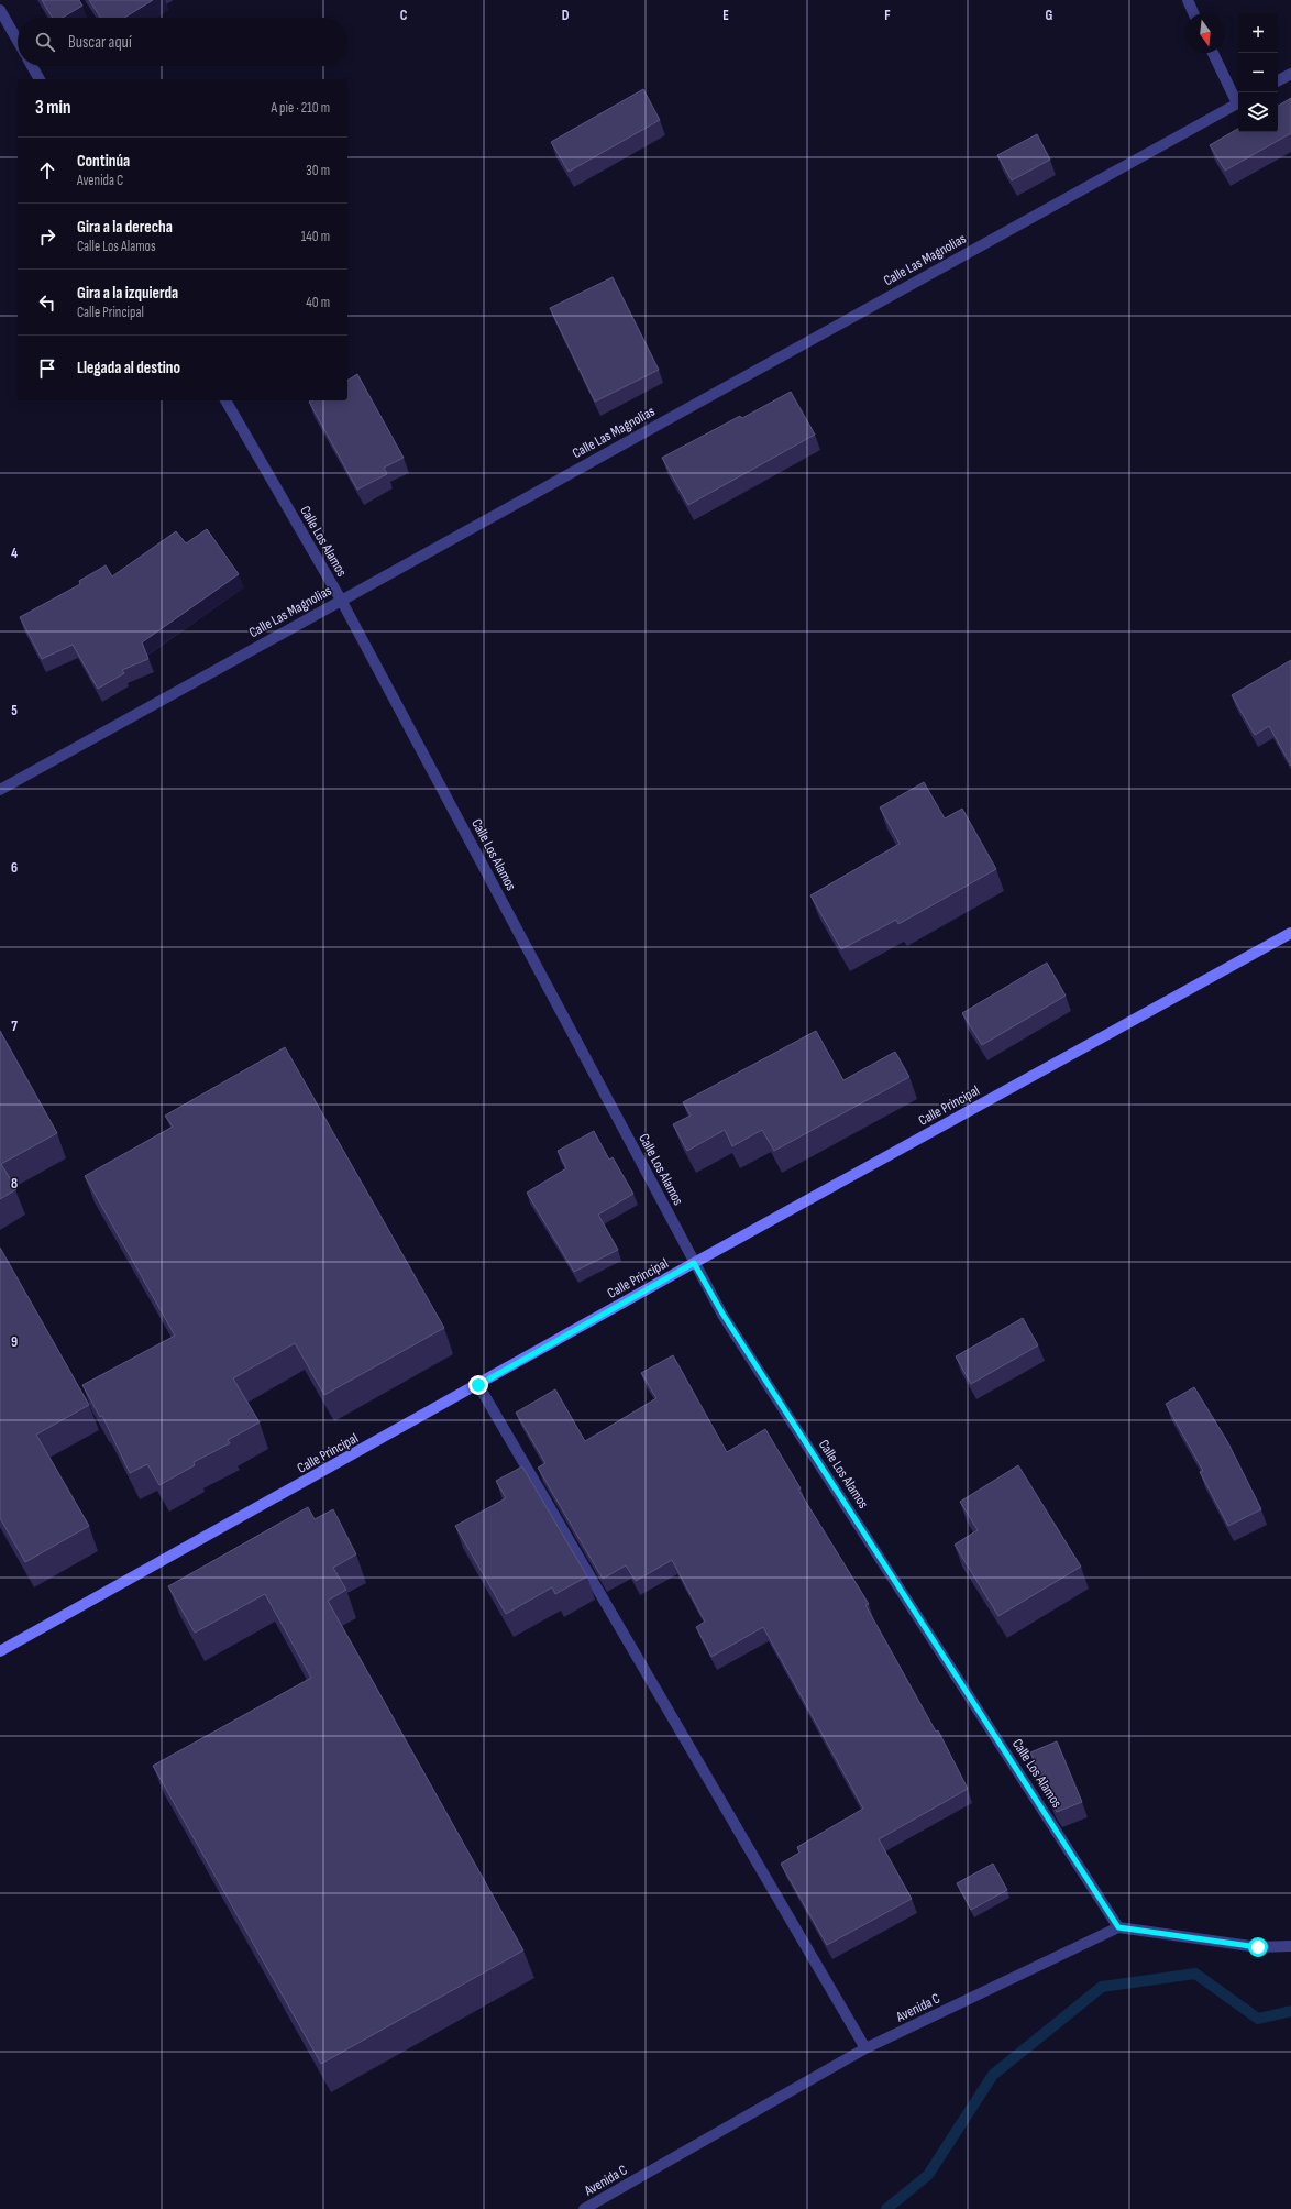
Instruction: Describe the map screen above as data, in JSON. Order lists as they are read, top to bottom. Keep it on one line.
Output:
{"streets":{"street":["Calle Las Magnolias","Calle Los Alamos","Calle Principal","Avenida C"]},"crossings":[["Calle Las Magnolias","Calle Los Alamos"],["Calle Los Alamos","Calle Principal"],["Calle Los Alamos","Avenida C"]],"north":"bottom","page":{"map_buttons":["+","−"],"search":"Buscar aquí","heading":["3 min","A pie · 210 m"],"list":[["Continúa","Avenida C","30 m"],["Gira a la derecha","Calle Los Alamos","140 m"],["Gira a la izquierda","Calle Principal","40 m"],"Llegada al destino"]},"grid":{"columns":["C","D","E","F","G"],"rows":["4","5","6","7","8","9"]}}
